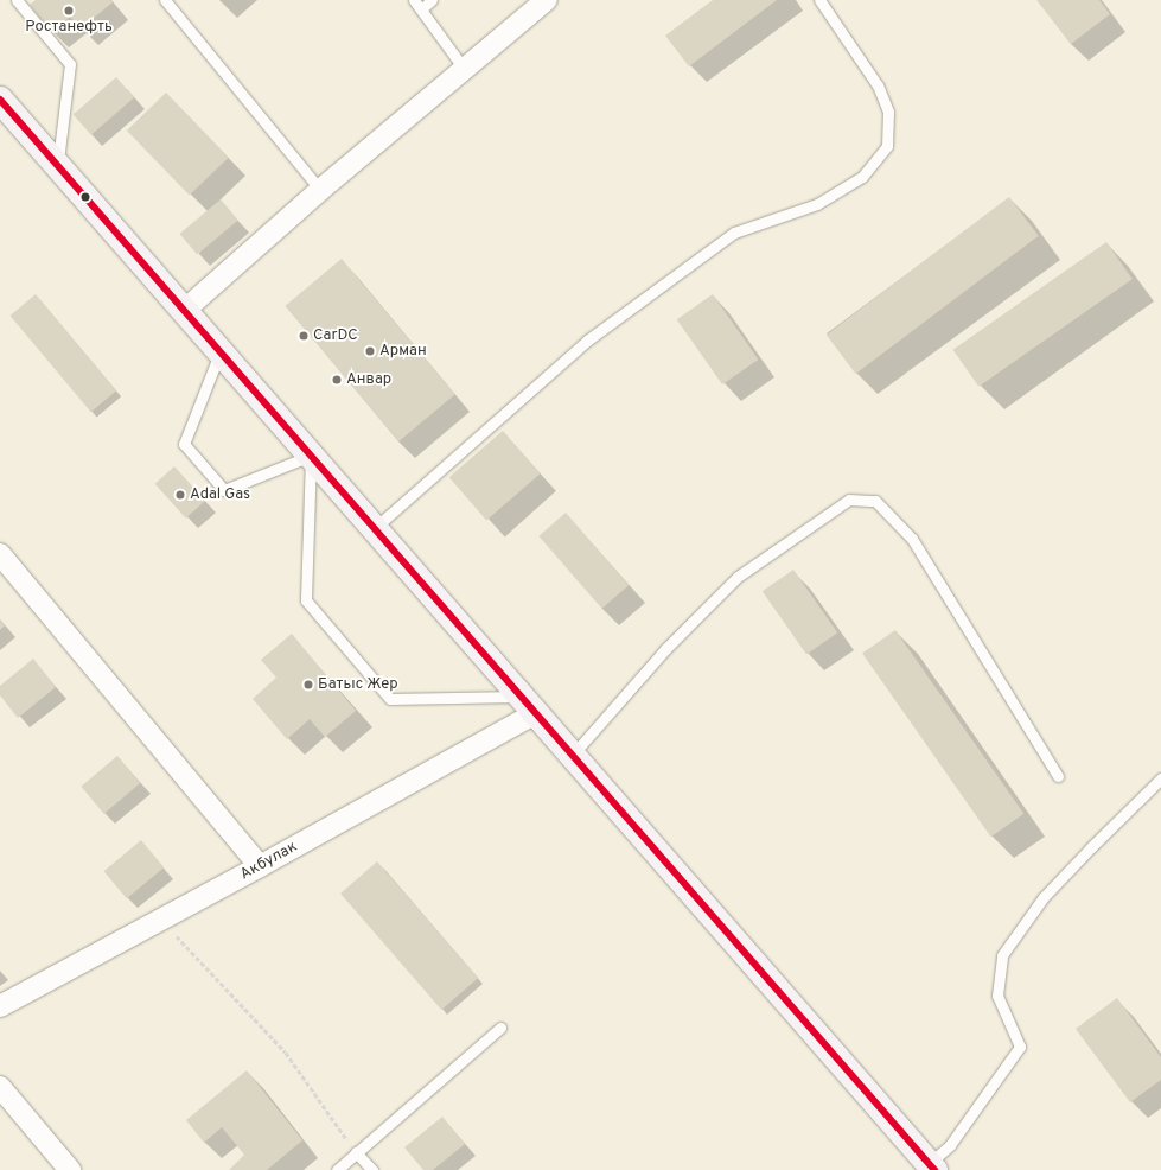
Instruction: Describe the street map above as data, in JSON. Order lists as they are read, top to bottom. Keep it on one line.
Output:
{"streets":{"street":["Акбулак"]},"places":["Ростанефть","CarDC","Арман","Анвар","Adal Gas","Батыс Жер"]}
